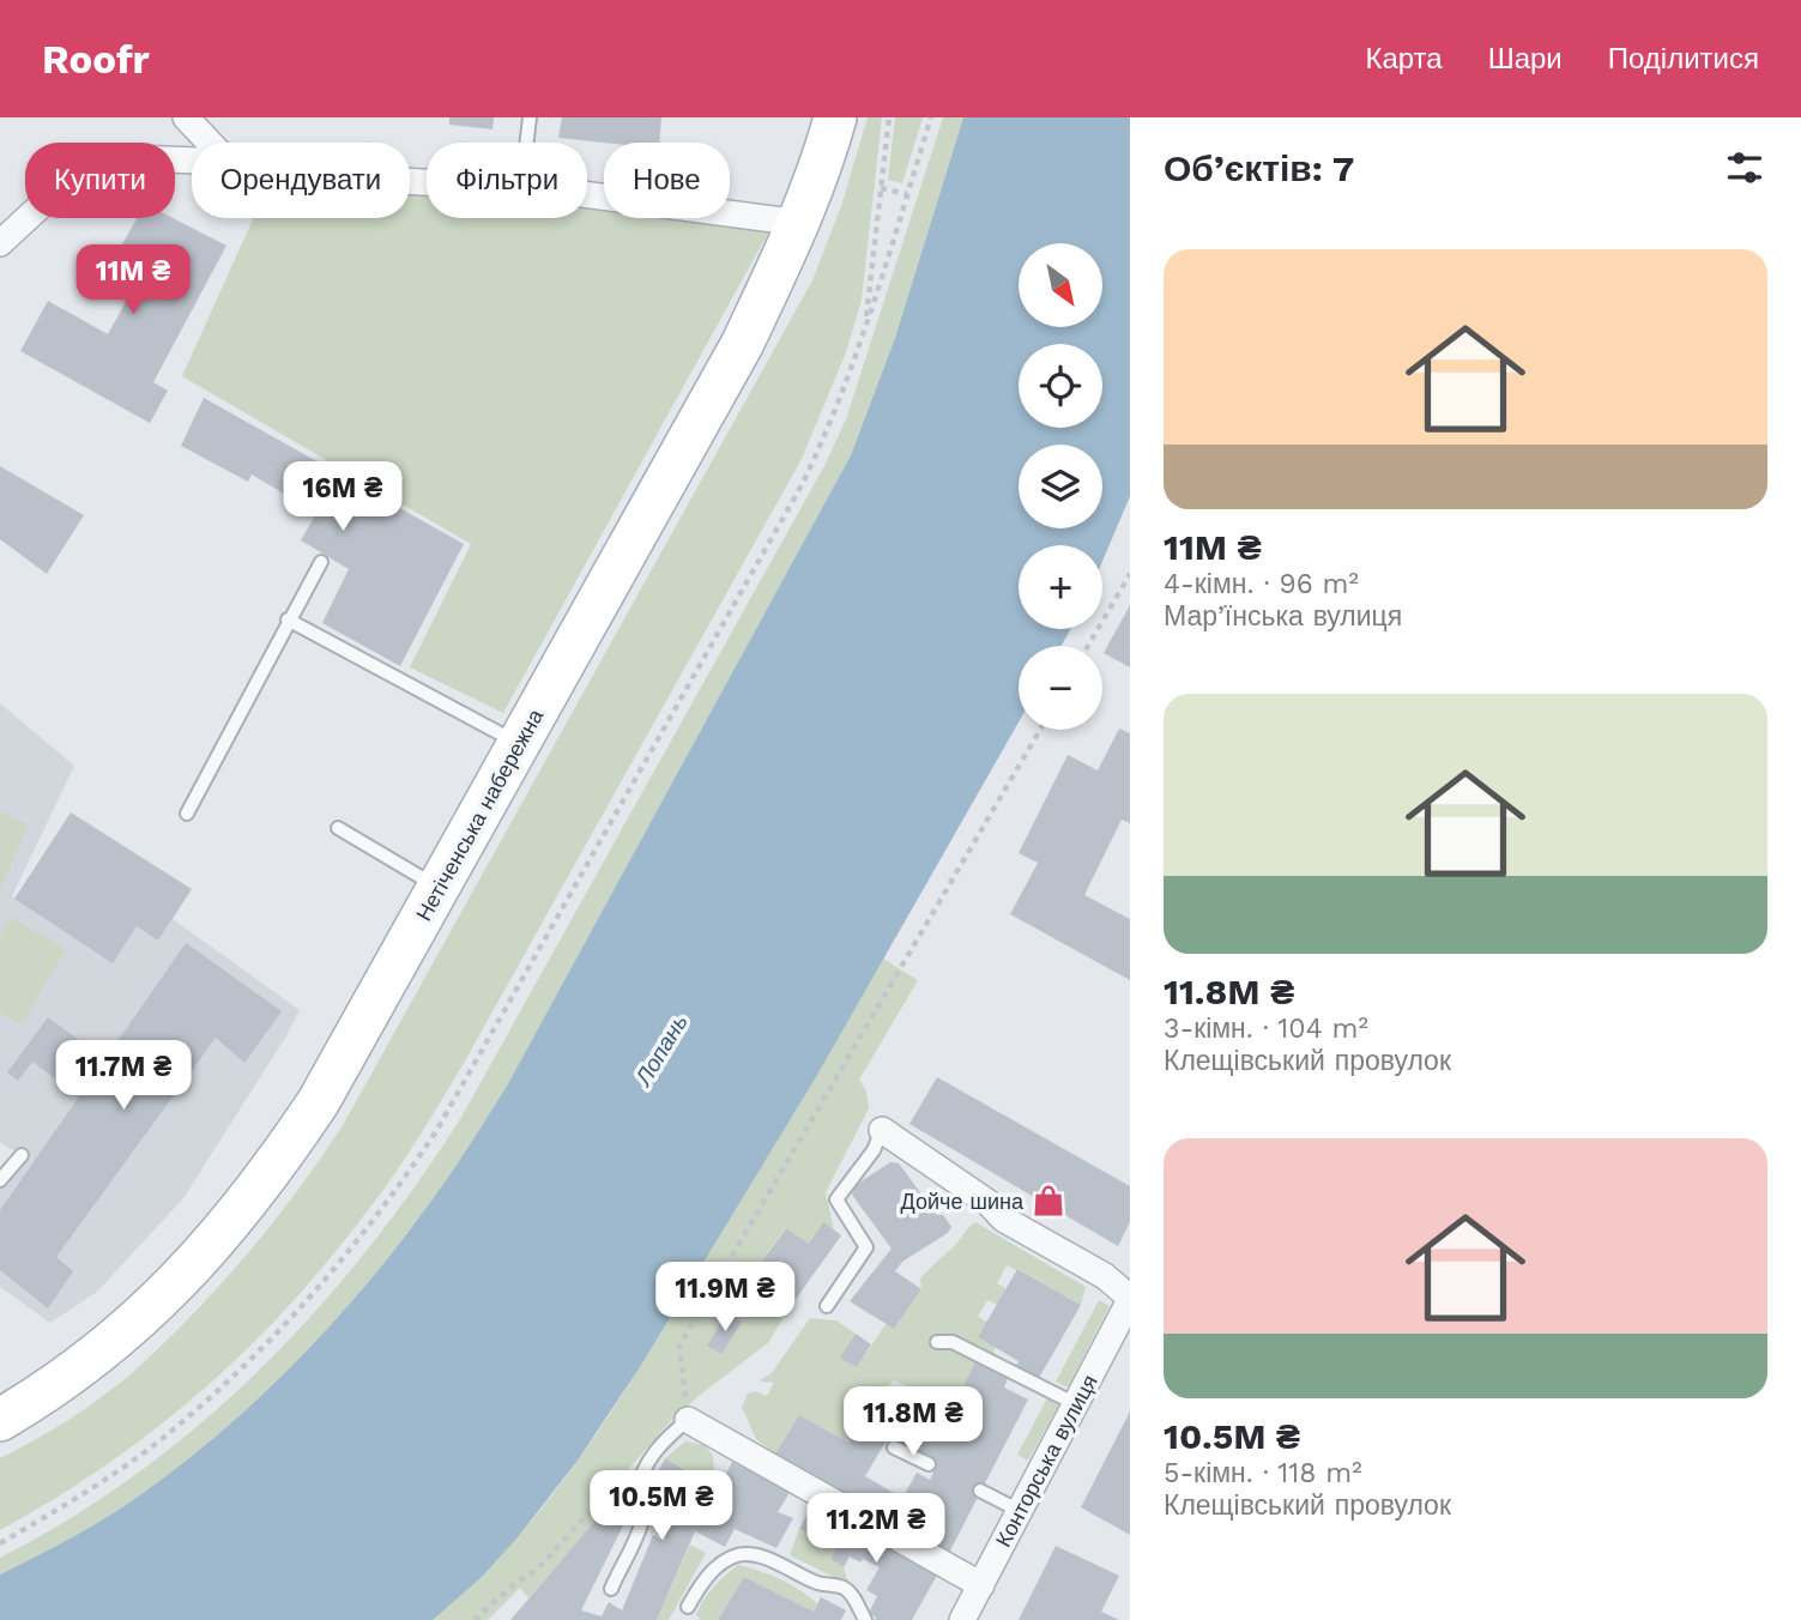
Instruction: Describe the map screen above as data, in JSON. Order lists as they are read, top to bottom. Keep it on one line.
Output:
{"streets":{"main road":["Нетіченська набережна"],"street":["Конторська вулиця"]},"water":["Лопань"],"places":{"shop":["Дойче шина"]},"north":"bottom right","page":{"header":"Roofr","nav":["Карта","Шари","Поділитися"],"heading":"Об’єктів: 7","chip":["Купити","Орендувати","Фільтри","Нове"],"list":[{"name":"11M ₴","note":"4-кімн. · 96 m² · Мар’їнська вулиця"},{"name":"11.8M ₴","note":"3-кімн. · 104 m² · Клещівський провулок"},{"name":"10.5M ₴","note":"5-кімн. · 118 m² · Клещівський провулок"}],"map_buttons":["+","−"],"price":["11M ₴","16M ₴","11.7M ₴","11.9M ₴","11.8M ₴","10.5M ₴","11.2M ₴"]}}
